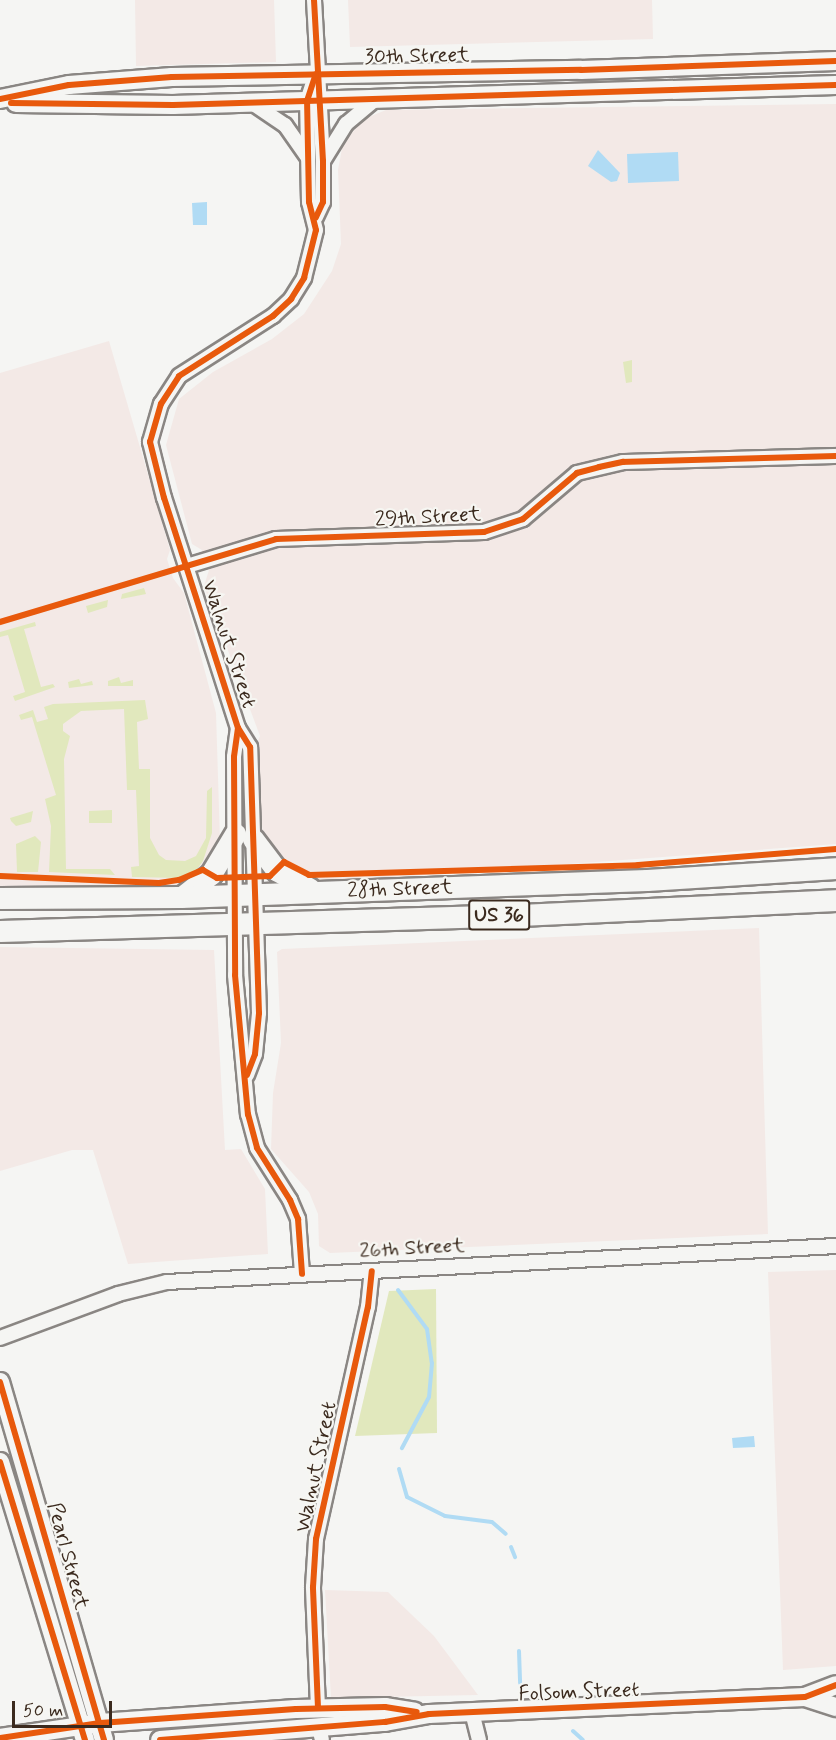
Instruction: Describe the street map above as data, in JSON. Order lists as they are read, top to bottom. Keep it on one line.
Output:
{"streets":{"highway":["28th Street","US 36"],"main road":["30th Street","Pearl Street","Folsom Street"],"street":["29th Street","Walnut Street","26th Street"]},"crossings":[["30th Street","Walnut Street"],["29th Street","Walnut Street"],["Walnut Street","28th Street"],["Walnut Street","26th Street"],["Walnut Street","Folsom Street"],["Pearl Street","Folsom Street"]],"scale_bar":"50 m"}
